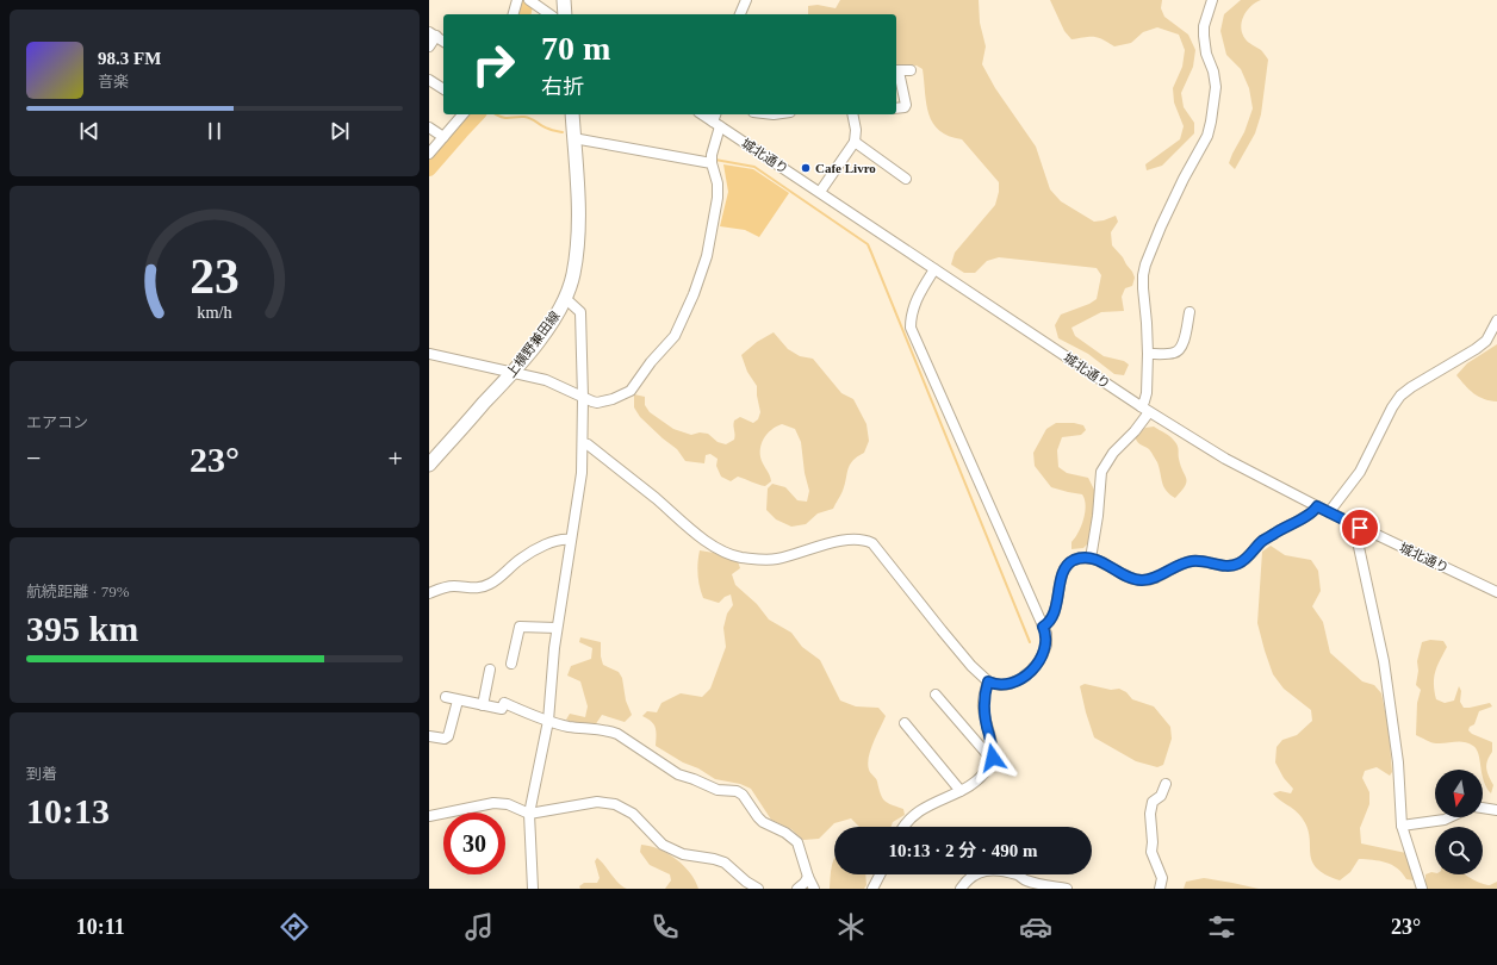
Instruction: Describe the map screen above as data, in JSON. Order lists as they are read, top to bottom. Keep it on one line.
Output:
{"streets":{"main road":["上横野兼田線"],"street":["城北通り"]},"places":["Cafe Livro"],"north":"bottom","page":{"turn":["70 m","右折"],"song":["98.3 FM","音楽"],"tile":["エアコン",["航続距離 · 79%","395 km"],["到着","10:13"]],"heat":["−","23°","+"],"limit":"30","trip":"10:13 · 2 分 · 490 m","tabs":["10:11","23°"],"gauge":["23","km/h"]}}
